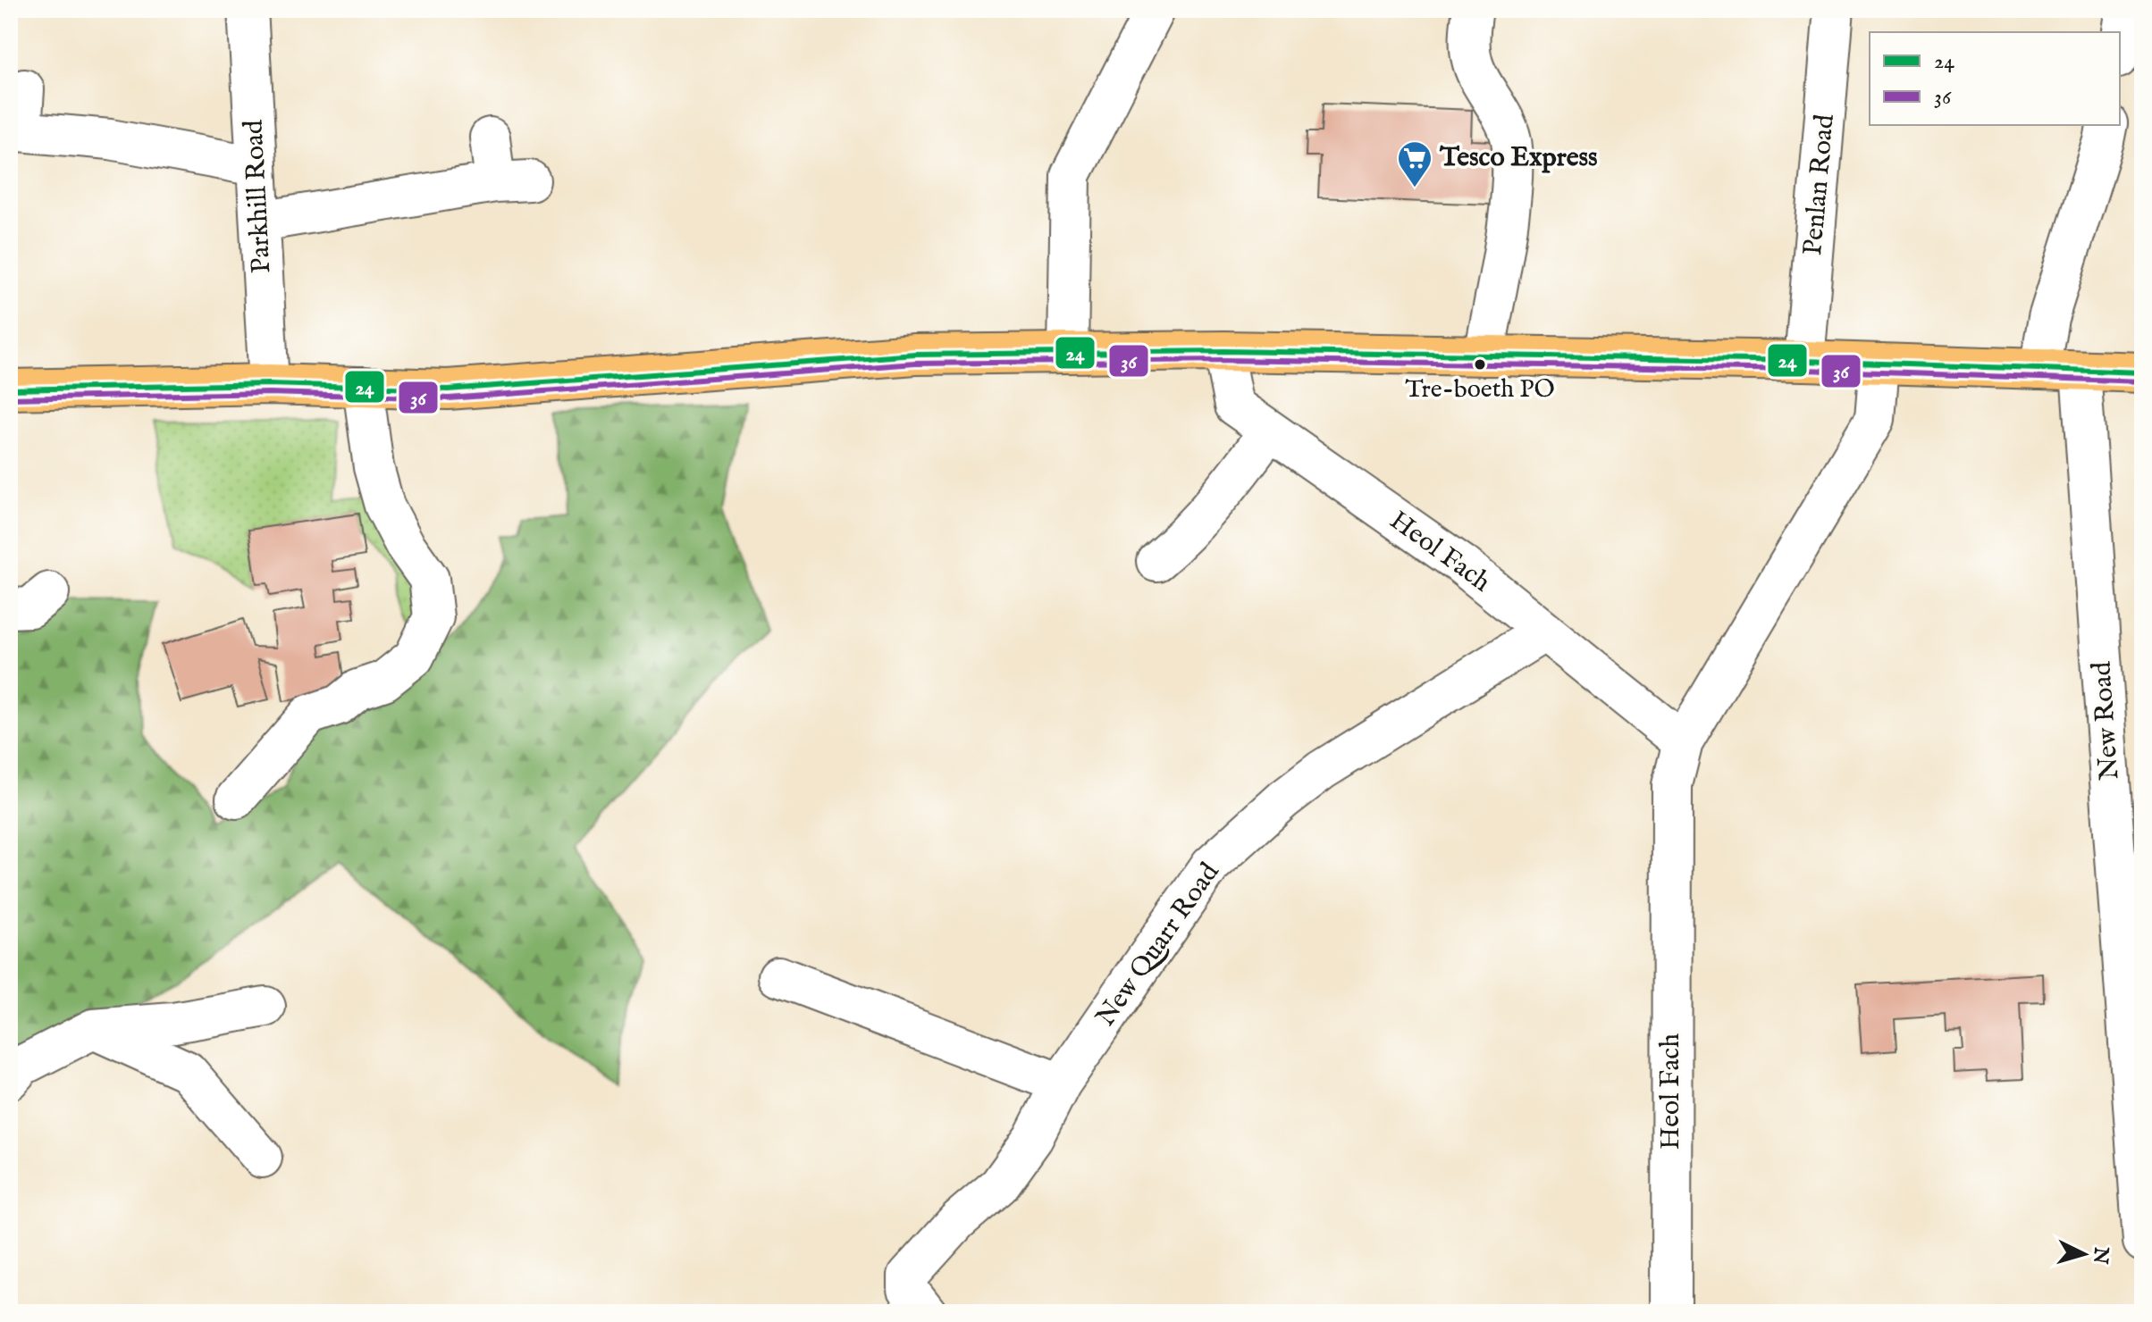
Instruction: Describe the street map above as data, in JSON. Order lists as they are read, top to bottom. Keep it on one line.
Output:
{"streets":{"street":["Penlan Road","Parkhill Road","Heol Fach","New Road","New Quarr Road"]},"crossings":[["Heol Fach","New Quarr Road"]],"places":{"supermarket":["Tesco Express"],"other":["Tre-boeth PO"]},"lines":["transit line 24","transit line 36"],"legend":["24","36"],"north":"right"}
